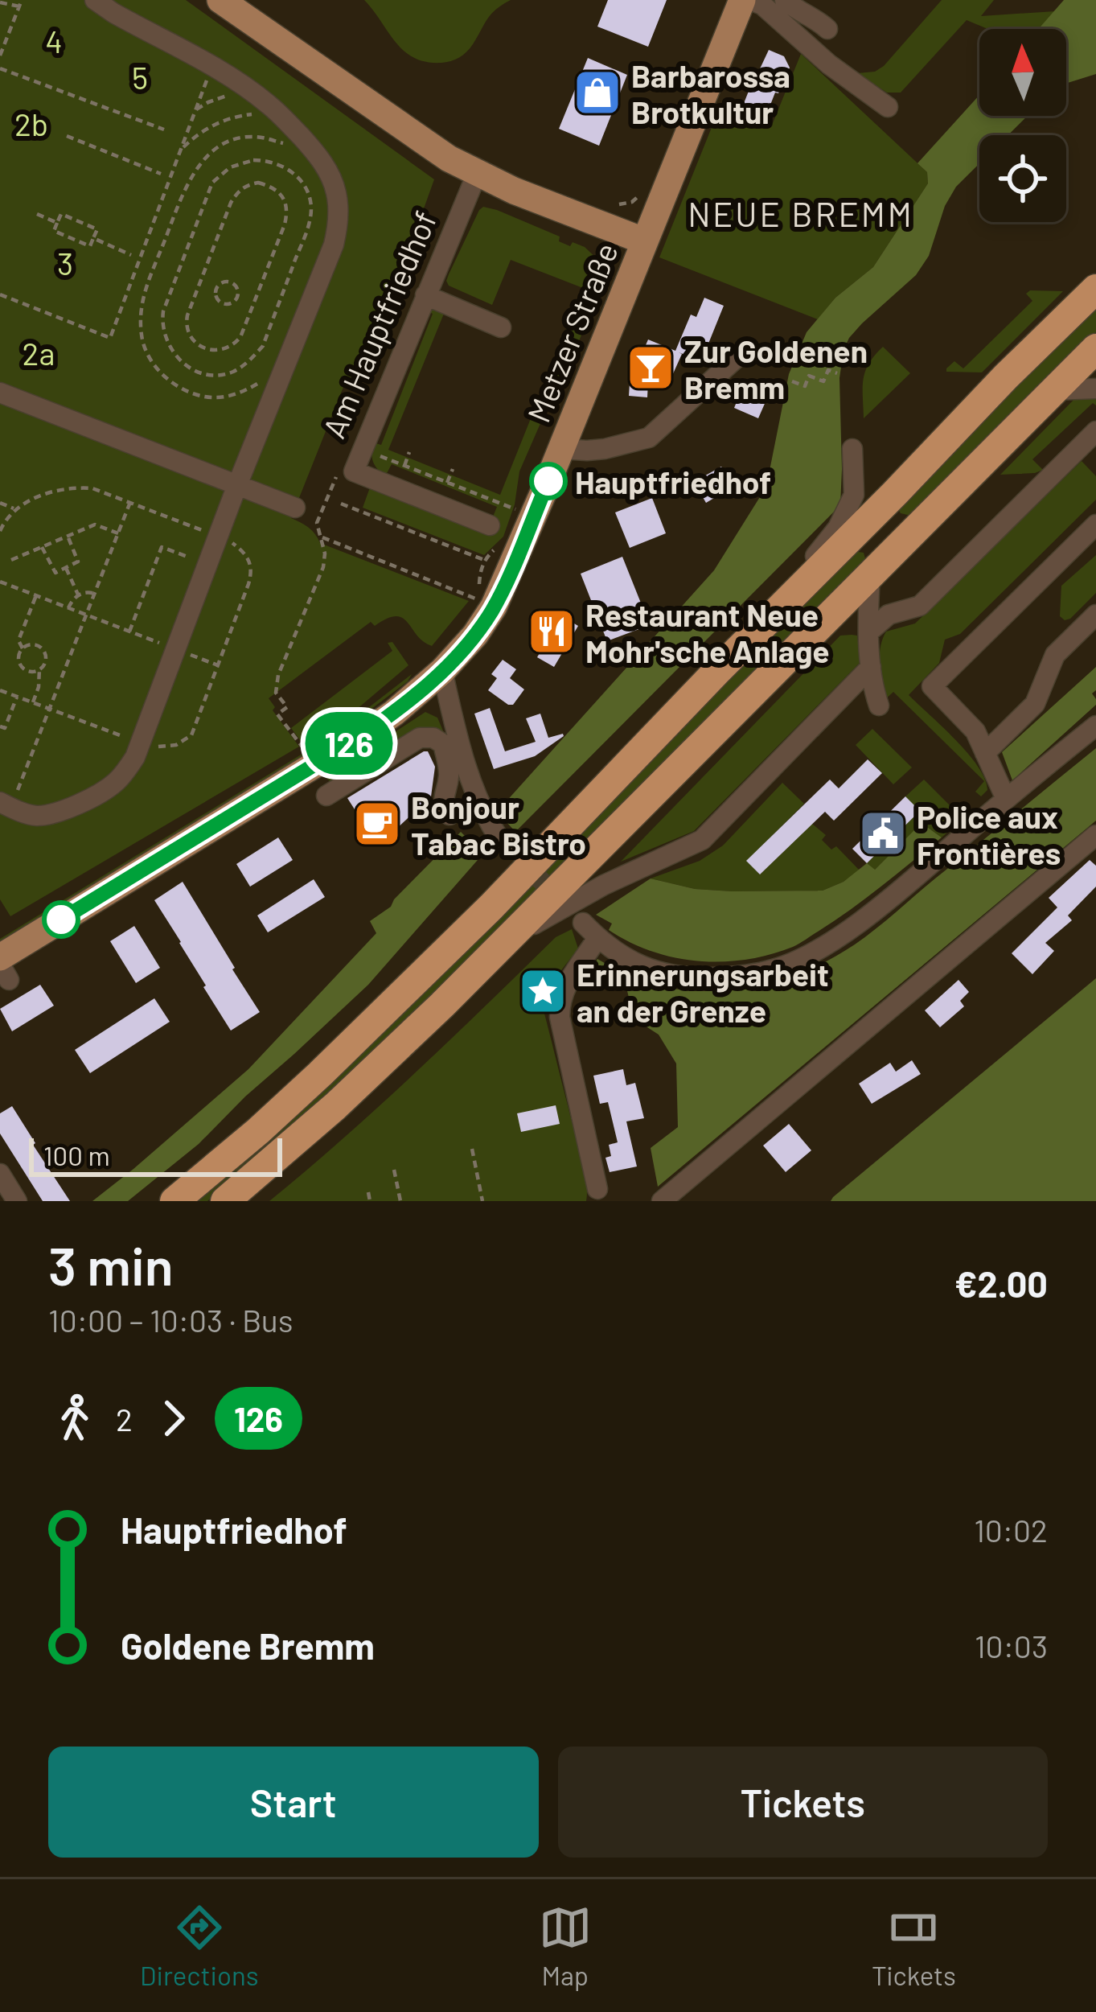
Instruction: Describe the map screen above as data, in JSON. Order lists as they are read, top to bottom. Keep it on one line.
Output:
{"streets":{"main road":["Metzer Straße"],"street":["Am Hauptfriedhof"]},"districts":["NEUE BREMM"],"parks":["4","5","2b","3","2a"],"places":{"shop":["Barbarossa Brotkultur"],"bar":["Zur Goldenen Bremm"],"other":["Hauptfriedhof"],"restaurant":["Restaurant Neue Mohr'sche Anlage"],"cafe":["Bonjour Tabac Bistro"],"public building":["Police aux Frontières"],"place":["Erinnerungsarbeit an der Grenze"]},"lines":["bus line 126"],"scale_bar":"100 m","north":"top","page":{"on_map":"126","scale":"100 m","heading":["3 min","10:00 – 10:03 · Bus","€2.00"],"legs":["2","126"],"list":[{"name":"Hauptfriedhof","value":"10:02"},{"name":"Goldene Bremm","value":"10:03"}],"buttons":["Start","Tickets"],"tabs":["Directions","Map","Tickets"]}}
